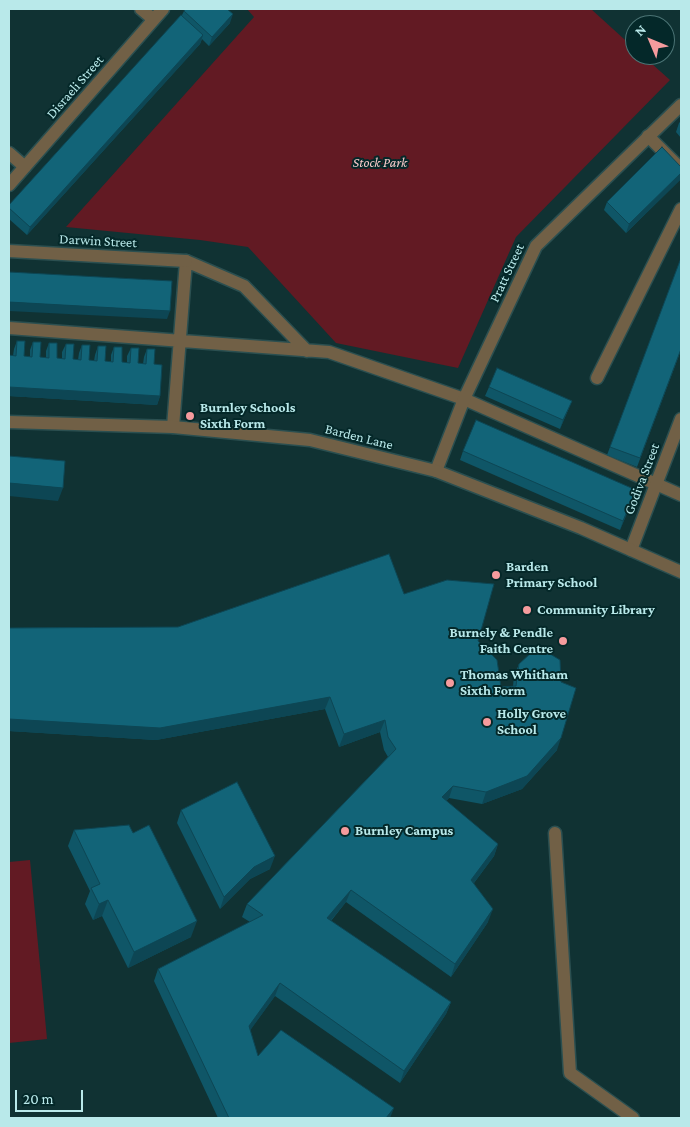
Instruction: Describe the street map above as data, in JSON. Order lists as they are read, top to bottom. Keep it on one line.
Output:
{"streets":{"street":["Disraeli Street","Darwin Street","Pratt Street","Barden Lane","Godiva Street"]},"crossings":[["Pratt Street","Barden Lane"],["Barden Lane","Godiva Street"]],"parks":["Stock Park"],"places":["Burnley Schools Sixth Form","Barden Primary School","Community Library","Burnely & Pendle Faith Centre","Thomas Whitham Sixth Form","Holly Grove School","Burnley Campus"],"scale_bar":"20 m","north":"top left"}
